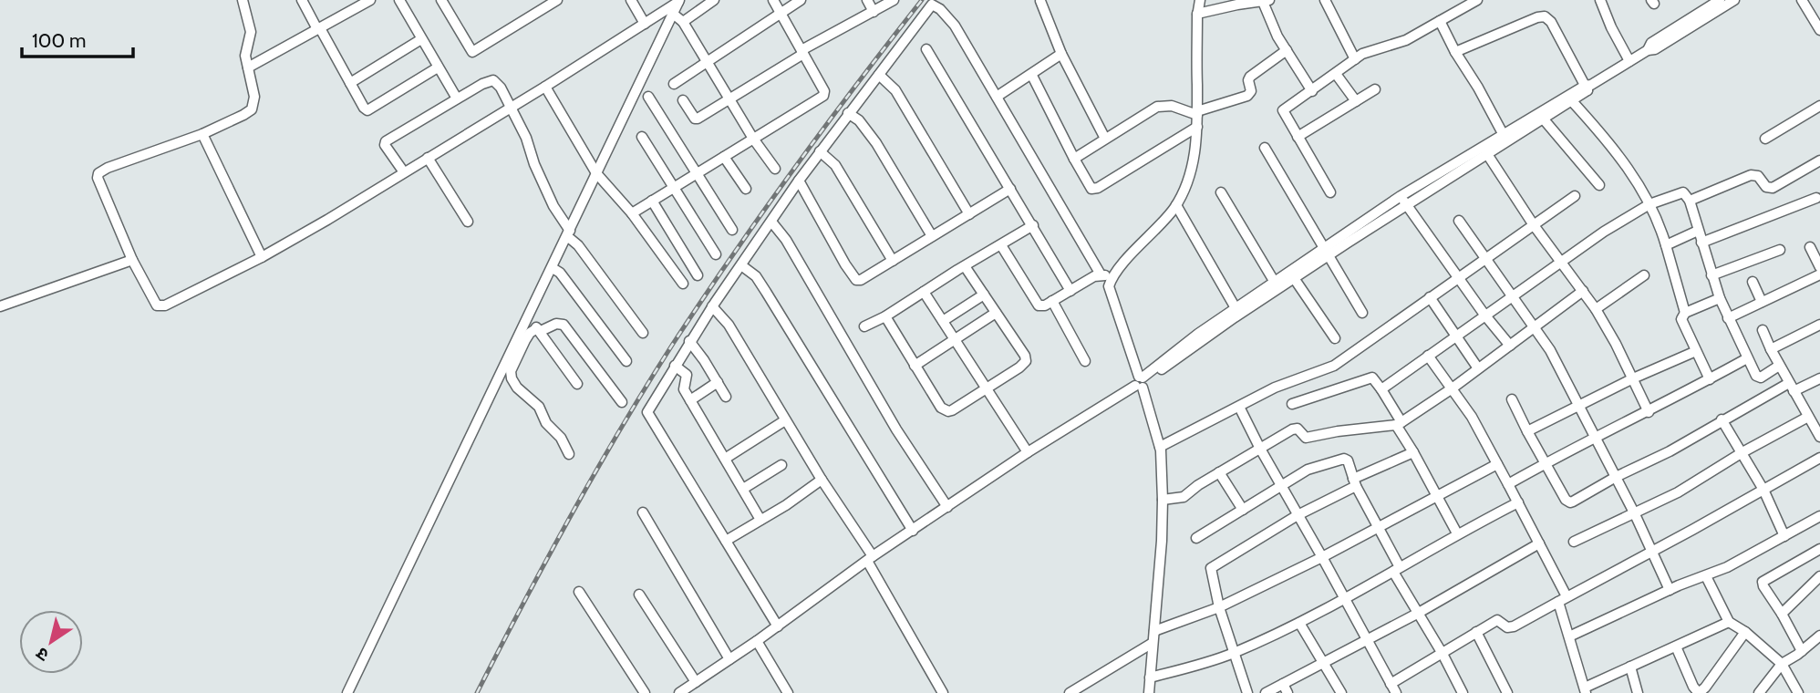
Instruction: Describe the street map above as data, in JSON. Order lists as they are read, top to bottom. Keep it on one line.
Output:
{"scale_bar":"100 m","north":"bottom left"}
